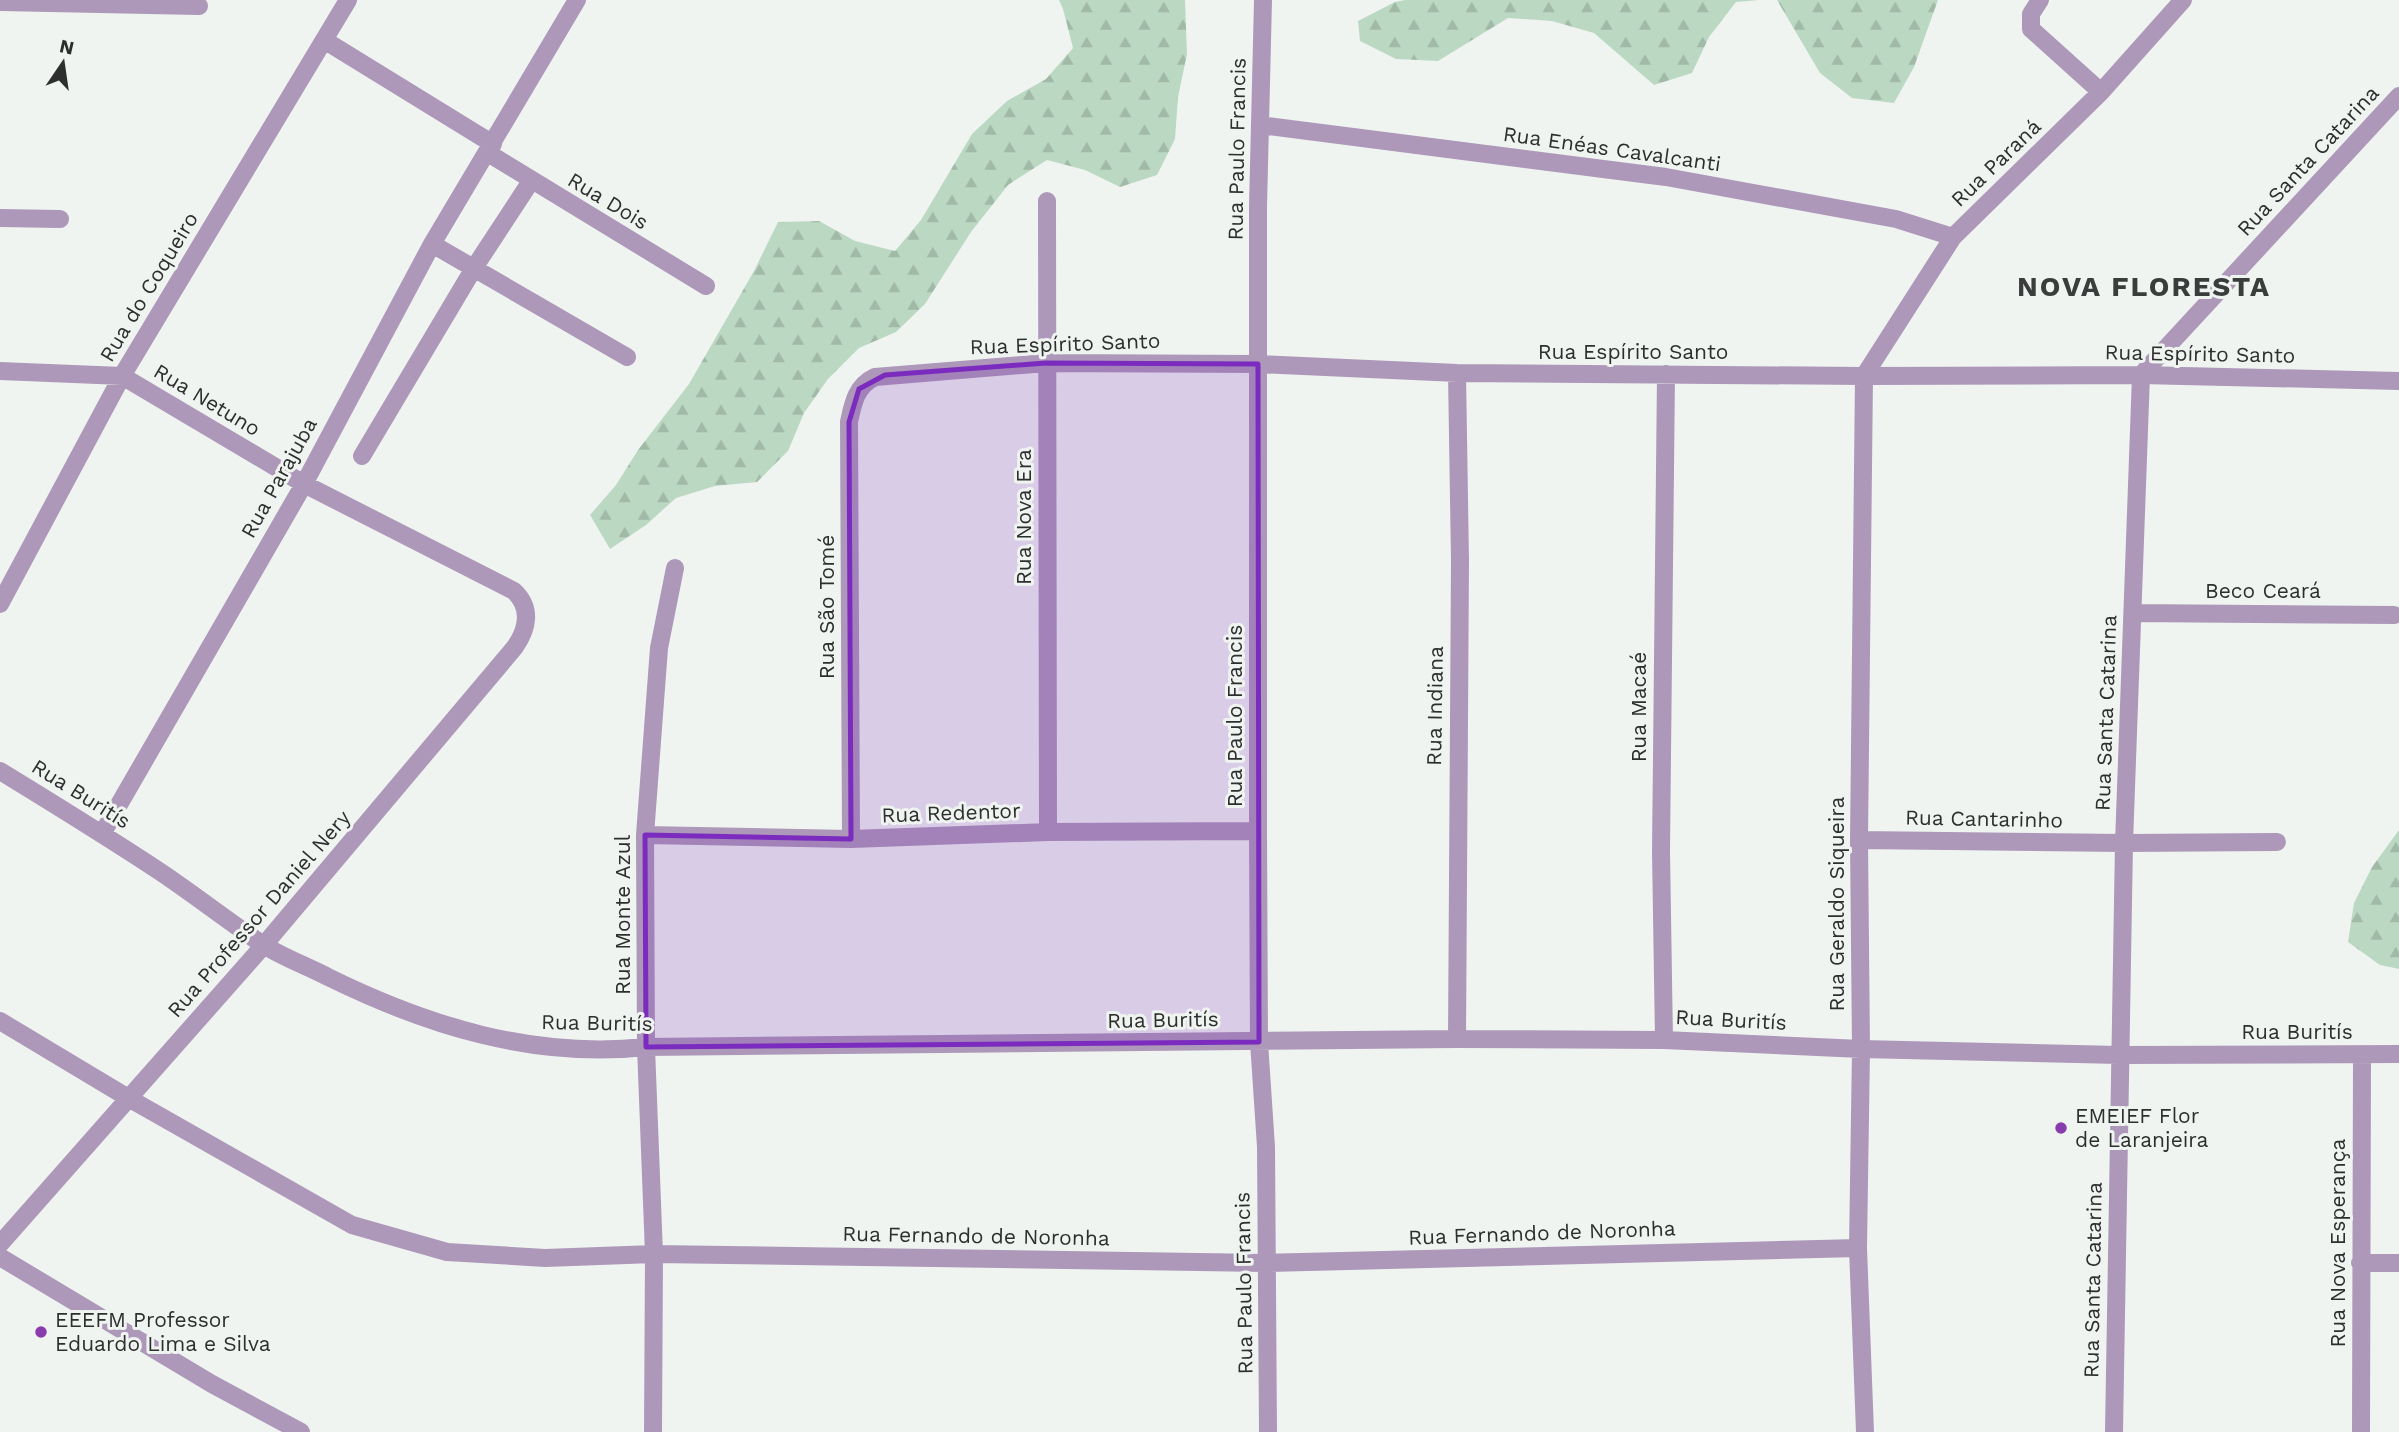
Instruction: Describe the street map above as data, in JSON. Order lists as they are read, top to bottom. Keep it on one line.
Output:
{"streets":{"street":["Rua Paulo Francis","Rua Enéas Cavalcanti","Rua Santa Catarina","Rua Paraná","Rua Dois","Rua do Coqueiro","Rua Espírito Santo","Rua Netuno","Rua Parajuba","Rua Nova Era","Beco Ceará","Rua São Tomé","Rua Indiana","Rua Macaé","Rua Buritís","Rua Redentor","Rua Cantarinho","Rua Geraldo Siqueira","Rua Professor Daniel Nery","Rua Monte Azul","Rua Fernando de Noronha","Rua Nova Esperança"]},"crossings":[["Rua Paulo Francis","Rua Enéas Cavalcanti"],["Rua Paulo Francis","Rua Espírito Santo"],["Rua Paulo Francis","Rua Buritís"],["Rua Paulo Francis","Rua Redentor"],["Rua Paulo Francis","Rua Fernando de Noronha"],["Rua Enéas Cavalcanti","Rua Paraná"],["Rua Santa Catarina","Rua Espírito Santo"],["Rua Santa Catarina","Beco Ceará"],["Rua Santa Catarina","Rua Buritís"],["Rua Santa Catarina","Rua Cantarinho"],["Rua Paraná","Rua Espírito Santo"],["Rua Paraná","Rua Geraldo Siqueira"],["Rua Dois","Rua Parajuba"],["Rua do Coqueiro","Rua Netuno"],["Rua Espírito Santo","Rua Nova Era"],["Rua Espírito Santo","Rua São Tomé"],["Rua Espírito Santo","Rua Indiana"],["Rua Espírito Santo","Rua Macaé"],["Rua Espírito Santo","Rua Geraldo Siqueira"],["Rua Netuno","Rua Parajuba"],["Rua Netuno","Rua Professor Daniel Nery"],["Rua Parajuba","Rua Buritís"],["Rua Nova Era","Rua Redentor"],["Rua São Tomé","Rua Redentor"],["Rua Indiana","Rua Buritís"],["Rua Macaé","Rua Buritís"],["Rua Buritís","Rua Geraldo Siqueira"],["Rua Buritís","Rua Professor Daniel Nery"],["Rua Buritís","Rua Monte Azul"],["Rua Buritís","Rua Nova Esperança"],["Rua Redentor","Rua Monte Azul"],["Rua Cantarinho","Rua Geraldo Siqueira"],["Rua Geraldo Siqueira","Rua Fernando de Noronha"],["Rua Professor Daniel Nery","Rua Fernando de Noronha"],["Rua Monte Azul","Rua Fernando de Noronha"]],"districts":["NOVA FLORESTA"],"places":["EMEIEF Flor de Laranjeira","EEEFM Professor Eduardo Lima e Silva"],"north":"top"}
